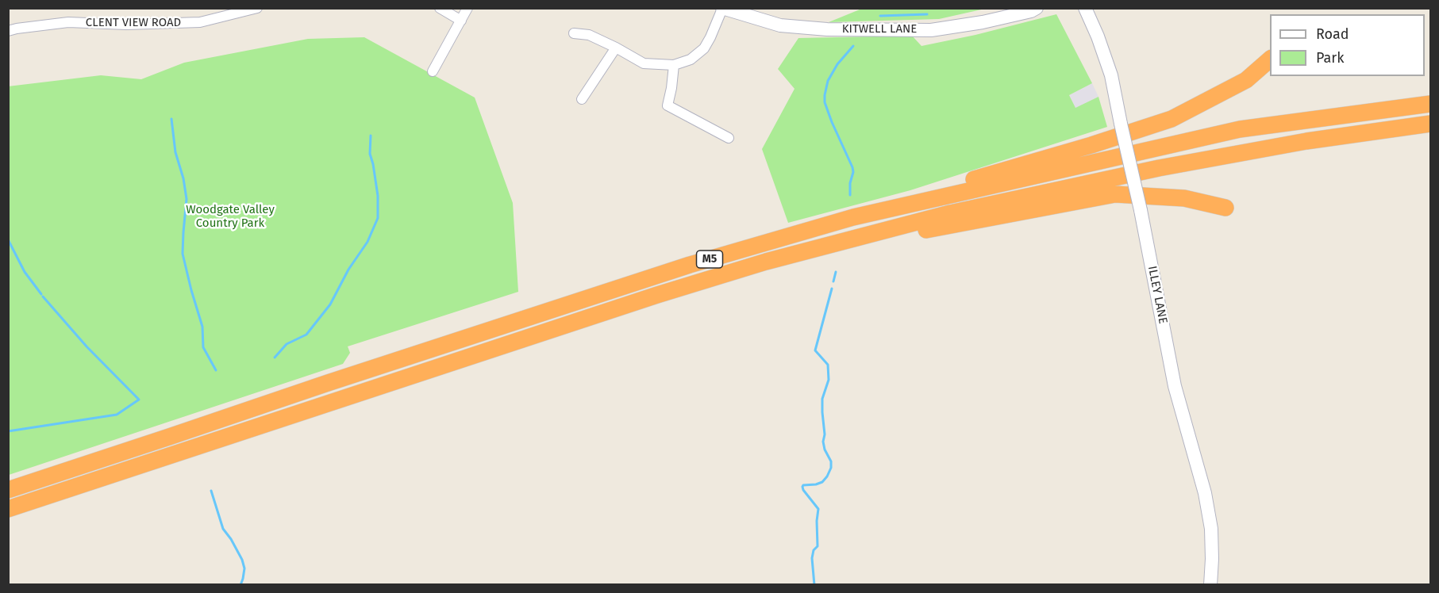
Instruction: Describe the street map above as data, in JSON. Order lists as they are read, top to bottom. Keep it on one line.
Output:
{"streets":{"highway":["M5"],"street":["CLENT VIEW ROAD","KITWELL LANE","ILLEY LANE"]},"parks":["Woodgate Valley Country Park"],"legend":["Road","Park"]}
